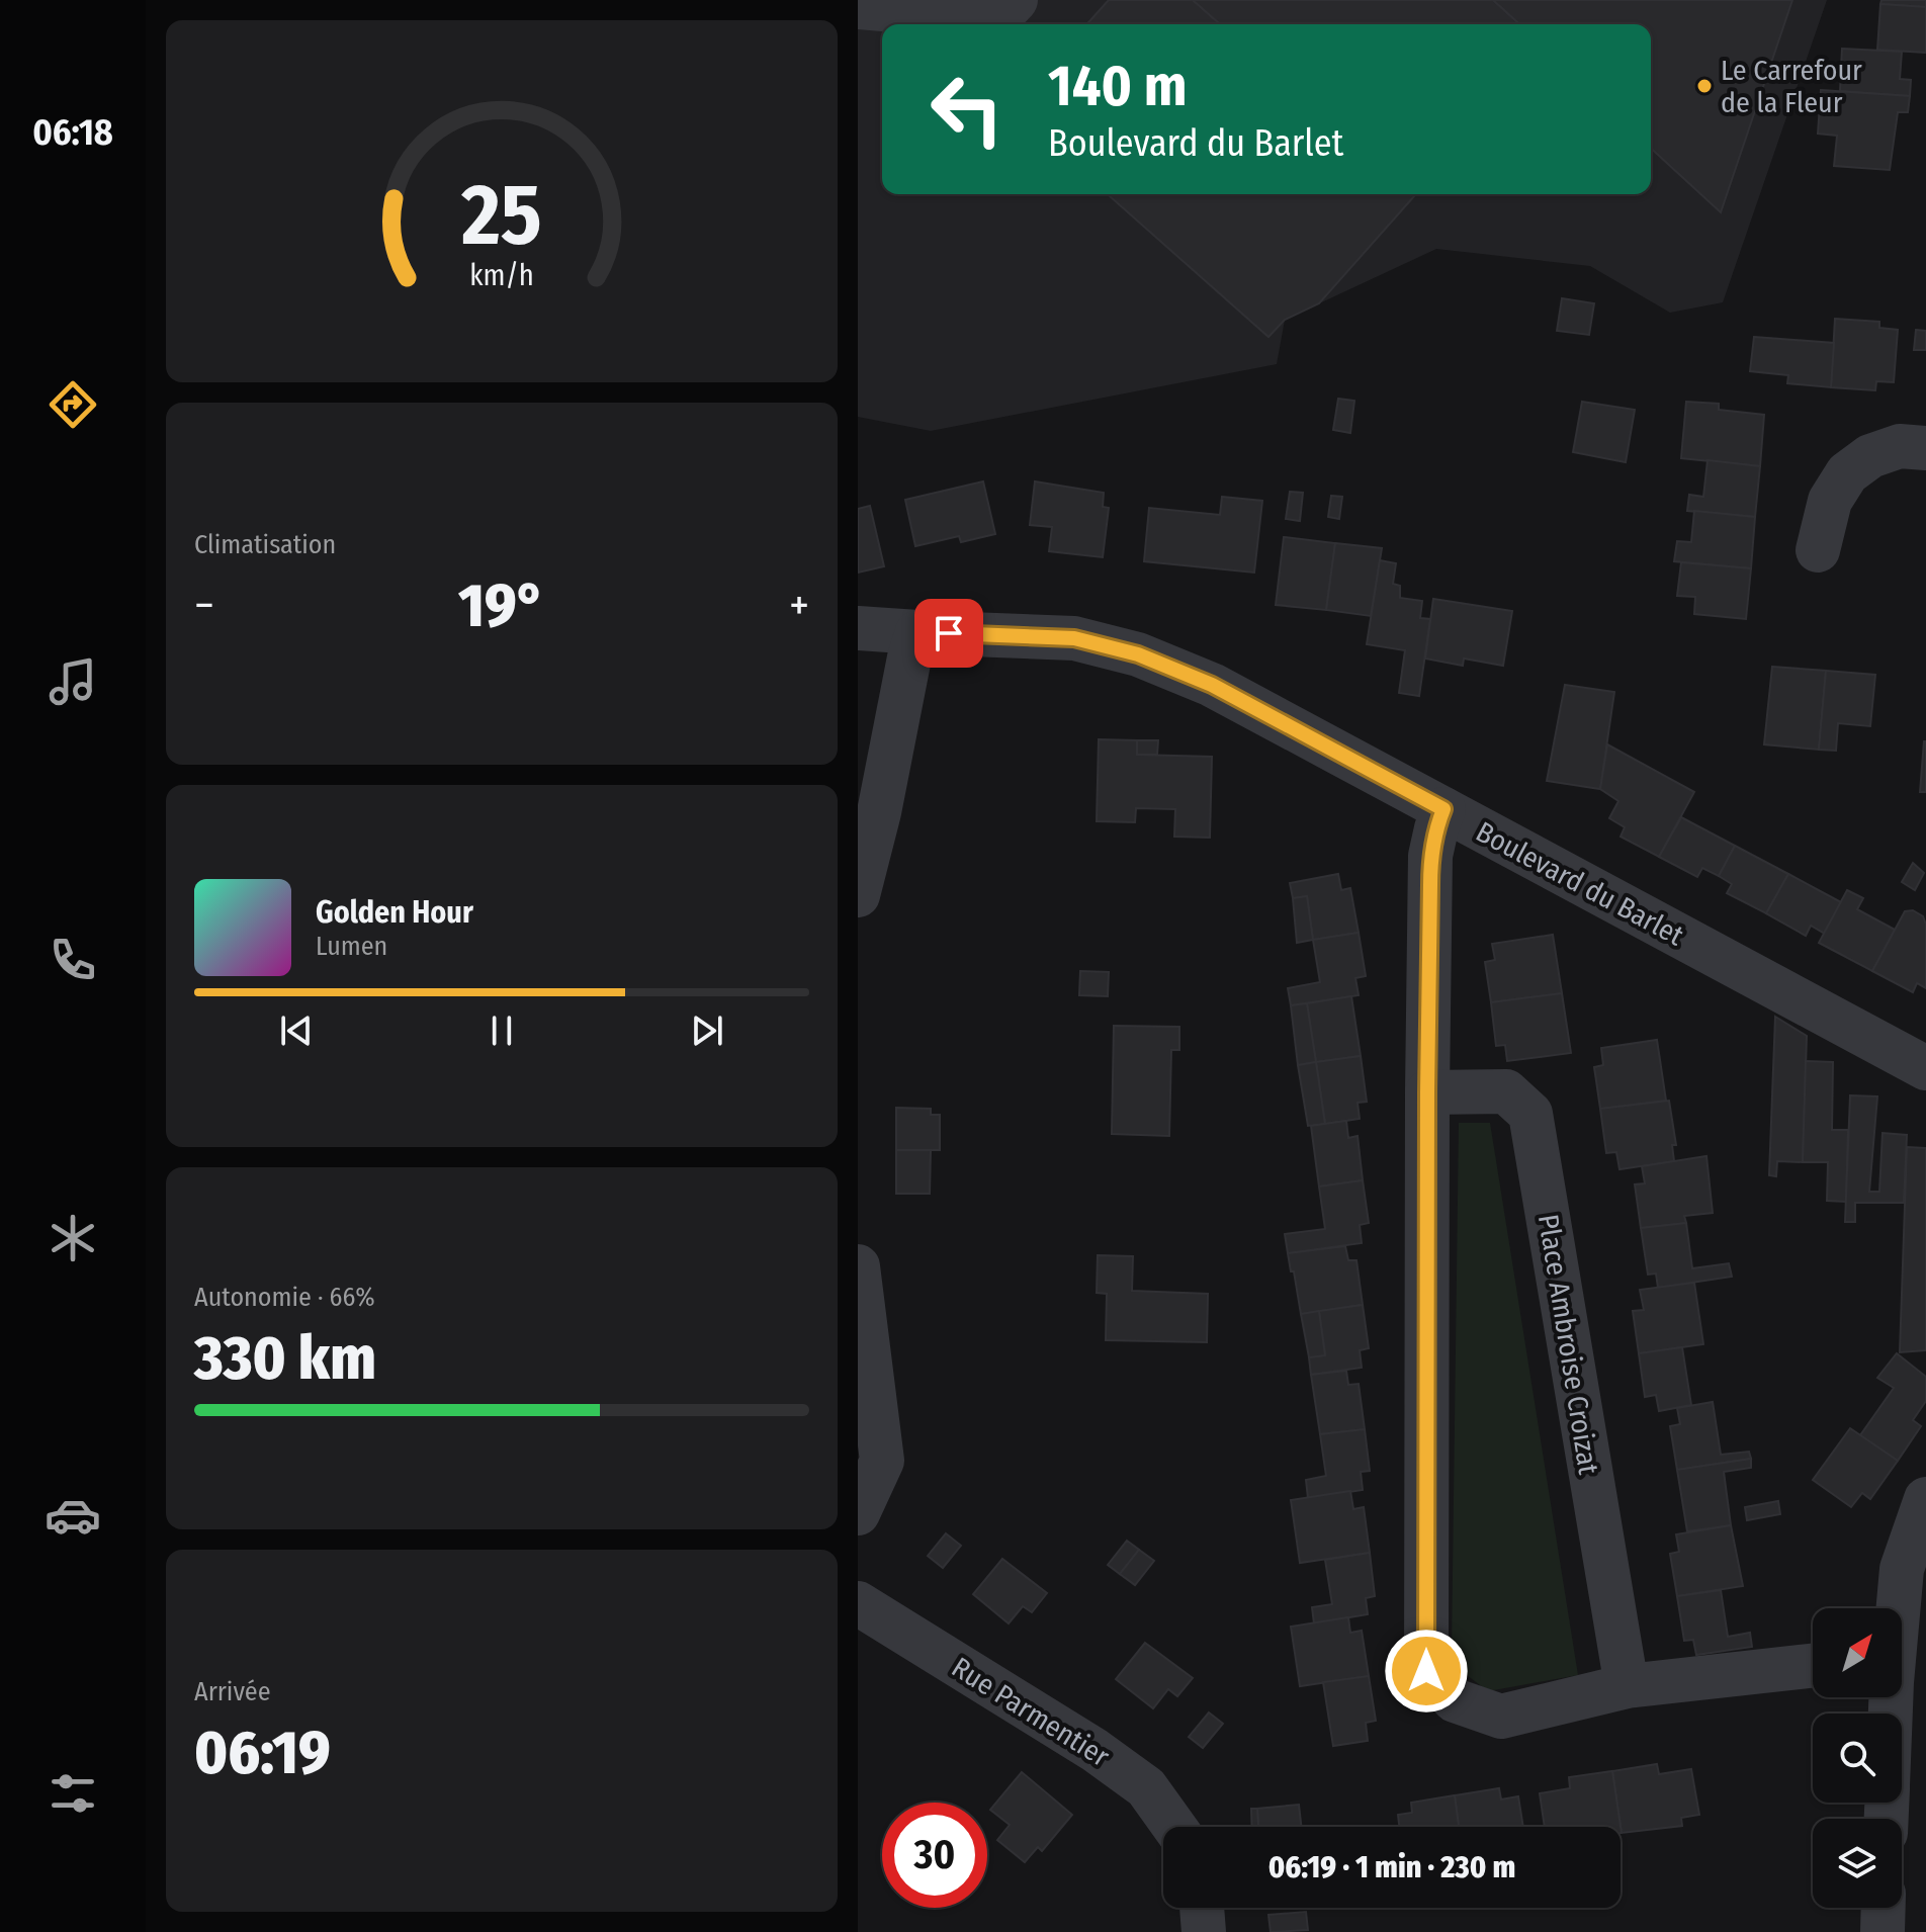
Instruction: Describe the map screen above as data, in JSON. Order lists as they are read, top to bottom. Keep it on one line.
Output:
{"streets":{"street":["Boulevard du Barlet","Place Ambroise Croizat","Rue Parmentier"]},"places":["Le Carrefour de la Fleur"],"north":"top right","page":{"tabs":"06:18","turn":["140 m","Boulevard du Barlet"],"tile":["Climatisation",["Autonomie · 66%","330 km"],["Arrivée","06:19"]],"heat":["−","19°","+"],"song":["Golden Hour","Lumen"],"limit":"30","trip":"06:19 · 1 min · 230 m","gauge":["25","km/h"]}}
